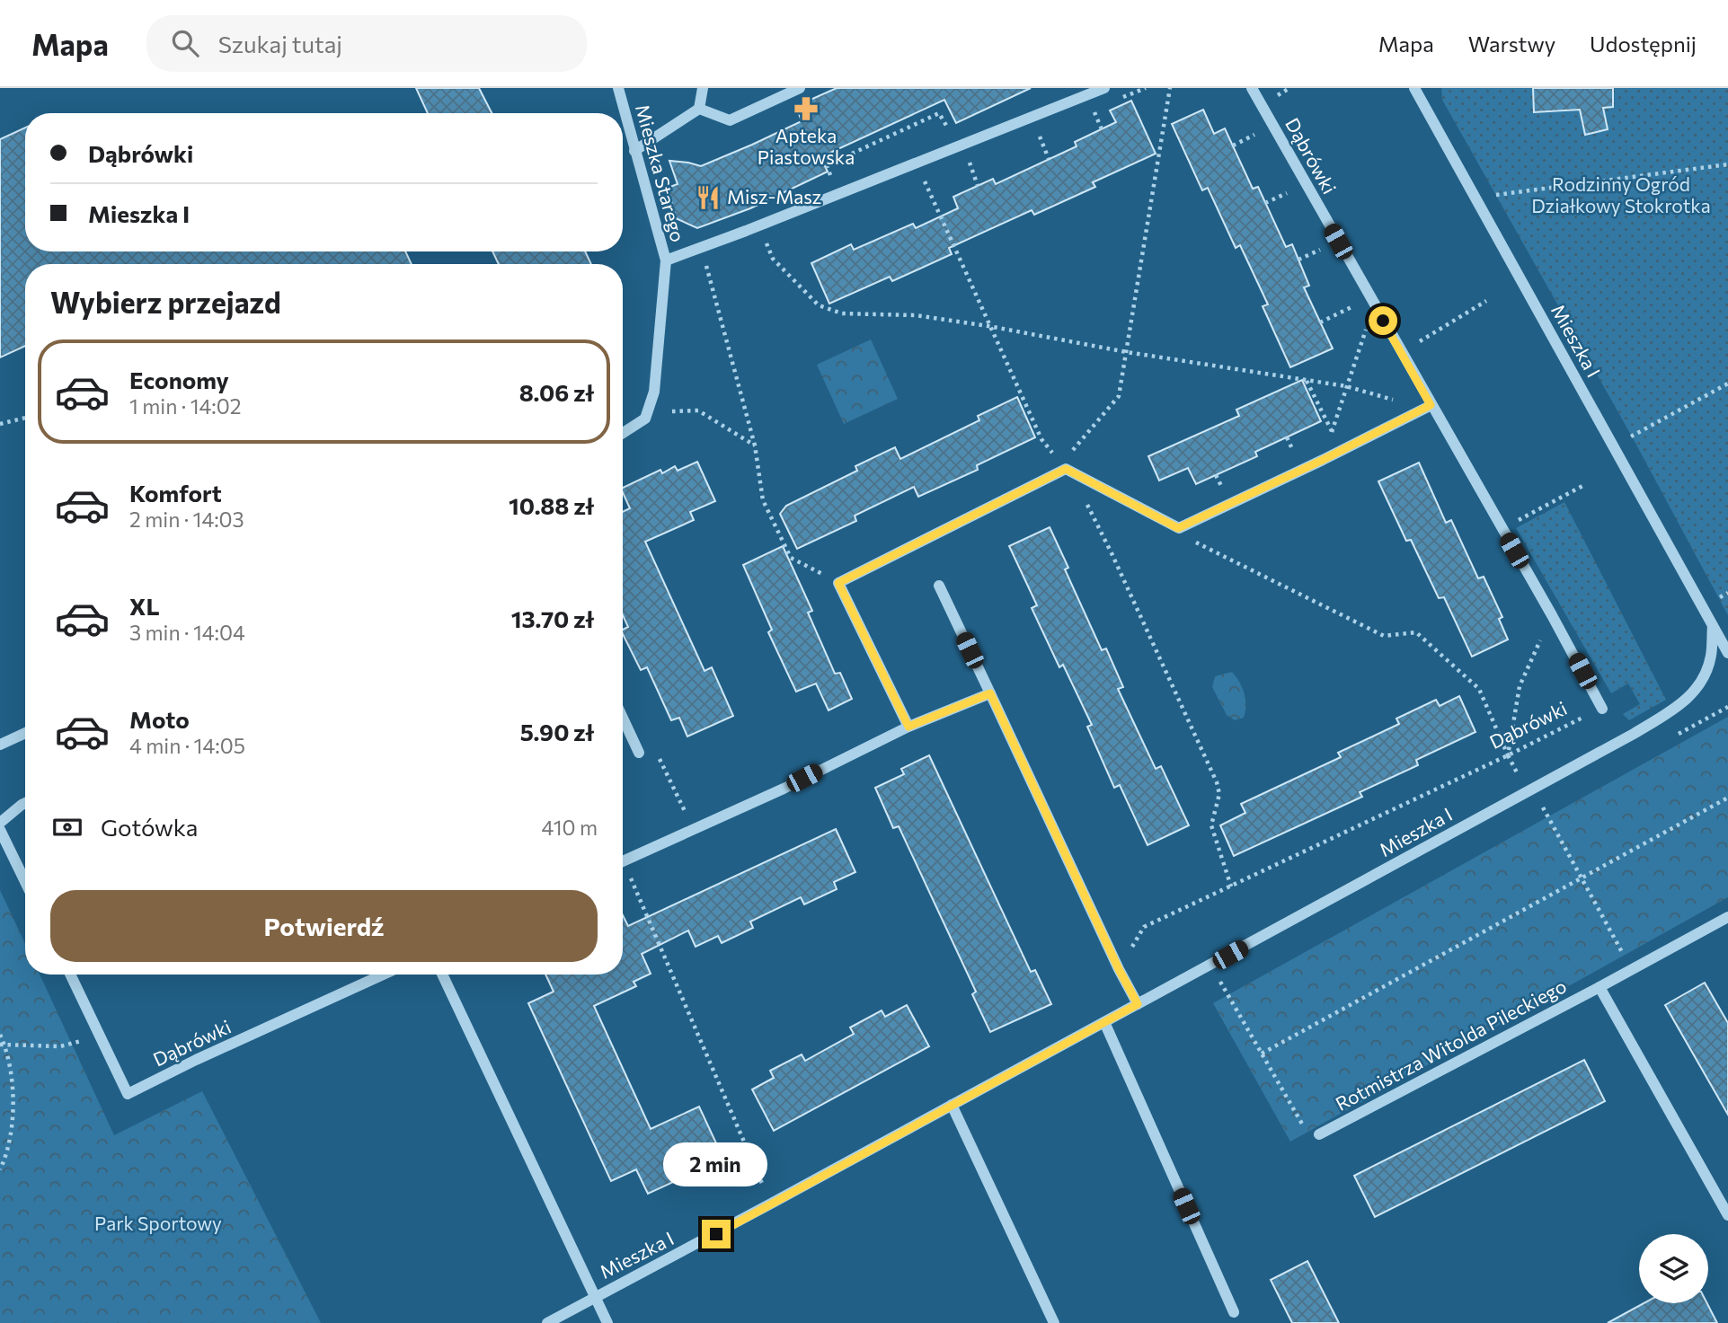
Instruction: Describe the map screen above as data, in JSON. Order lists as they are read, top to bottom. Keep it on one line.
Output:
{"streets":{"street":["Dąbrówki","Mieszka Starego","Mieszka I","Rotmistrza Witolda Pileckiego"]},"parks":["Rodzinny Ogród Działkowy Stokrotka","Park Sportowy"],"places":{"pharmacy":["Apteka Piastowska"],"restaurant":["Misz-Masz"]},"page":{"header":"Mapa","search":"Szukaj tutaj","nav":["Mapa","Warstwy","Udostępnij"],"banner":["Dąbrówki","Mieszka I"],"heading":"Wybierz przejazd","list":[{"name":"Economy","note":"1 min · 14:02","value":"8.06 zł"},{"name":"Komfort","note":"2 min · 14:03","value":"10.88 zł"},{"name":"XL","note":"3 min · 14:04","value":"13.70 zł"},{"name":"Moto","note":"4 min · 14:05","value":"5.90 zł"}],"pay":["Gotówka","410 m"],"buttons":"Potwierdź","bubble":"2 min"}}
